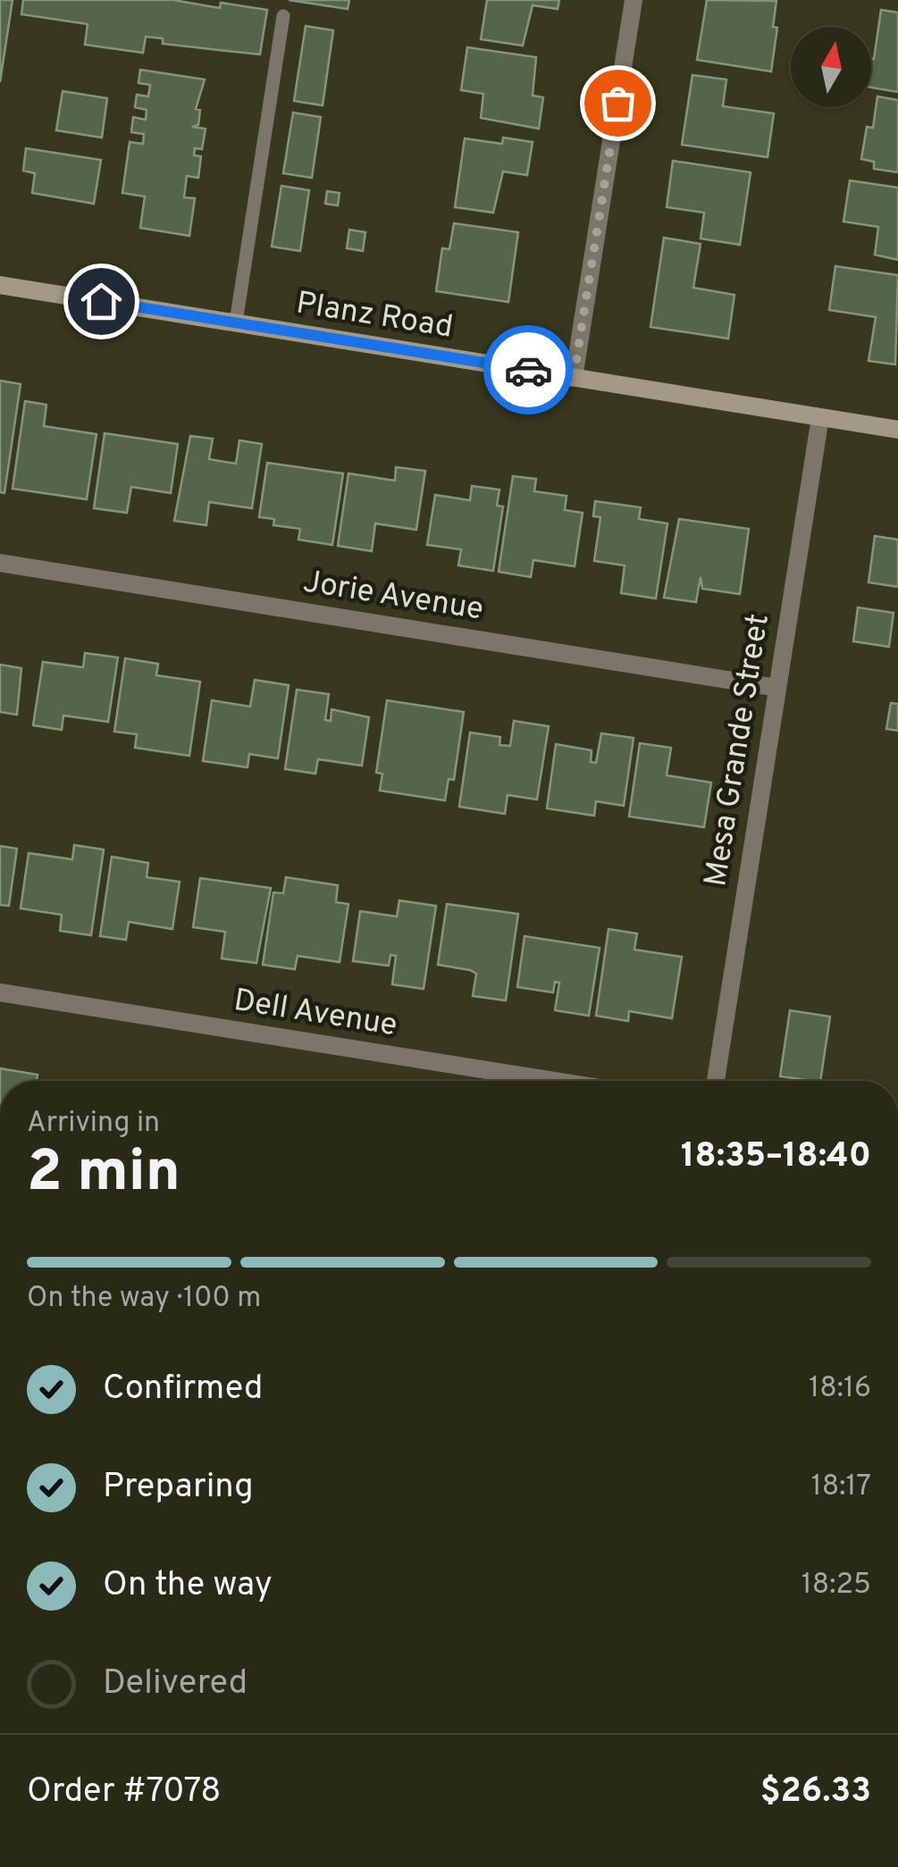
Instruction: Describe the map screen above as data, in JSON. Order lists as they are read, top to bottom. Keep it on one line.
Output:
{"streets":{"street":["Planz Road","Jorie Avenue","Mesa Grande Street","Dell Avenue"]},"crossings":[["Planz Road","Mesa Grande Street"],["Jorie Avenue","Mesa Grande Street"]],"north":"top","page":{"heading":["2 min","Arriving in","18:35–18:40"],"panel":["Order #7078","$26.33"],"bar":"On the way · 100 m","list":[["Confirmed","18:16"],["Preparing","18:17"],["On the way","18:25"],"Delivered"]}}
